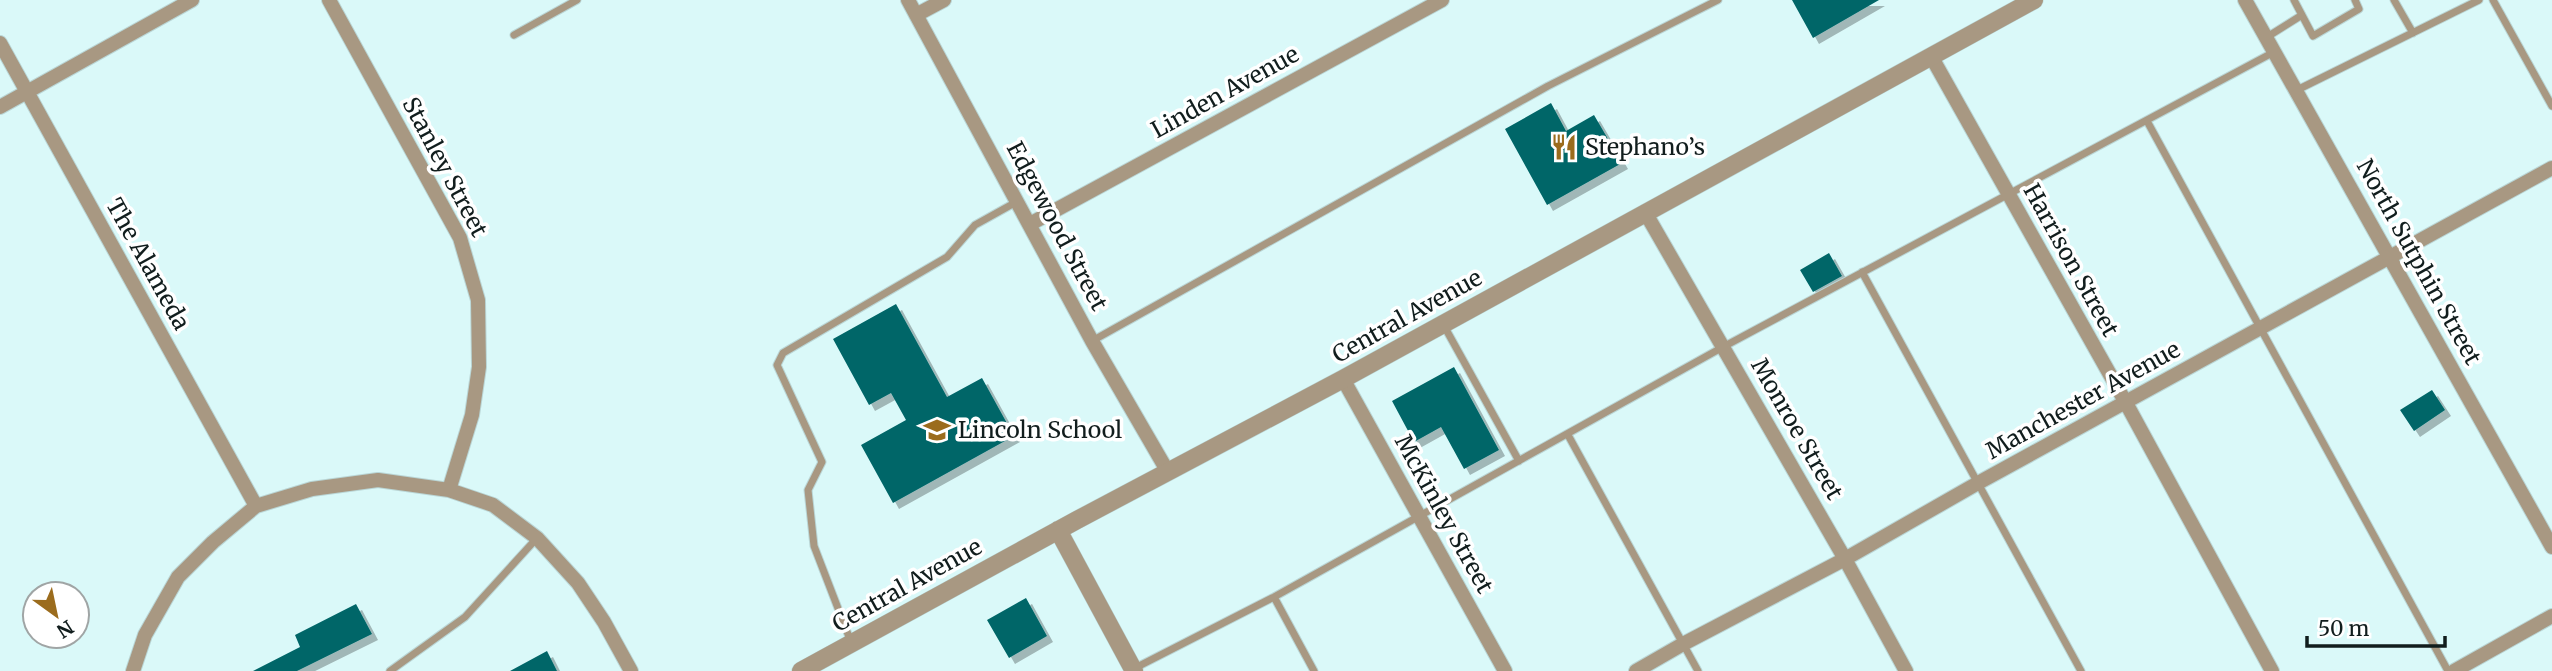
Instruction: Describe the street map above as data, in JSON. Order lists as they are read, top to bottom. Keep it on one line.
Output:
{"streets":{"street":["Linden Avenue","Stanley Street","Edgewood Street","Harrison Street","North Sutphin Street","The Alameda","Central Avenue","Manchester Avenue","Monroe Street","McKinley Street"]},"crossings":[["Linden Avenue","Edgewood Street"],["Edgewood Street","Central Avenue"],["Harrison Street","Central Avenue"],["Harrison Street","Manchester Avenue"],["North Sutphin Street","Manchester Avenue"],["Central Avenue","Monroe Street"],["Central Avenue","McKinley Street"],["Manchester Avenue","Monroe Street"]],"places":{"restaurant":["Stephano’s"],"school or university":["Lincoln School"]},"scale_bar":"50 m","north":"bottom right"}
